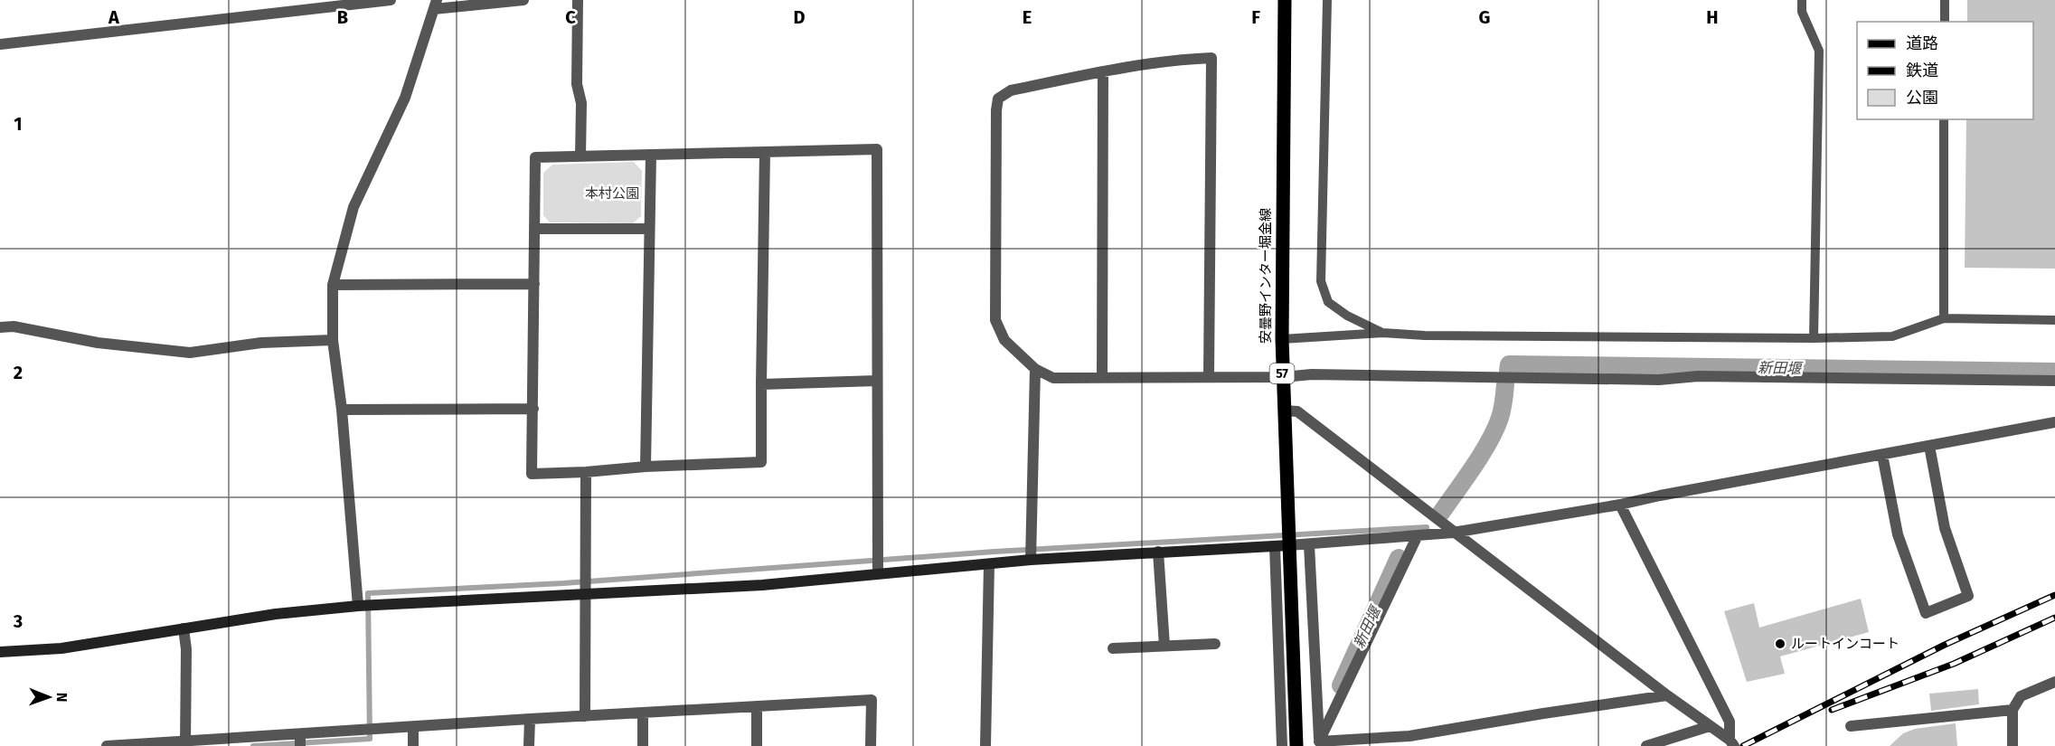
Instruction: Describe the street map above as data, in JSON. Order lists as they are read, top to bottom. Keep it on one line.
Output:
{"streets":{"main road":["安曇野インター堀金線","57"]},"water":["新田堰"],"parks":["本村公園"],"places":["ルートインコート"],"legend":["道路","鉄道","公園"],"north":"right","grid":{"columns":["A","B","C","D","E","F","G","H"],"rows":["1","2","3"]}}
